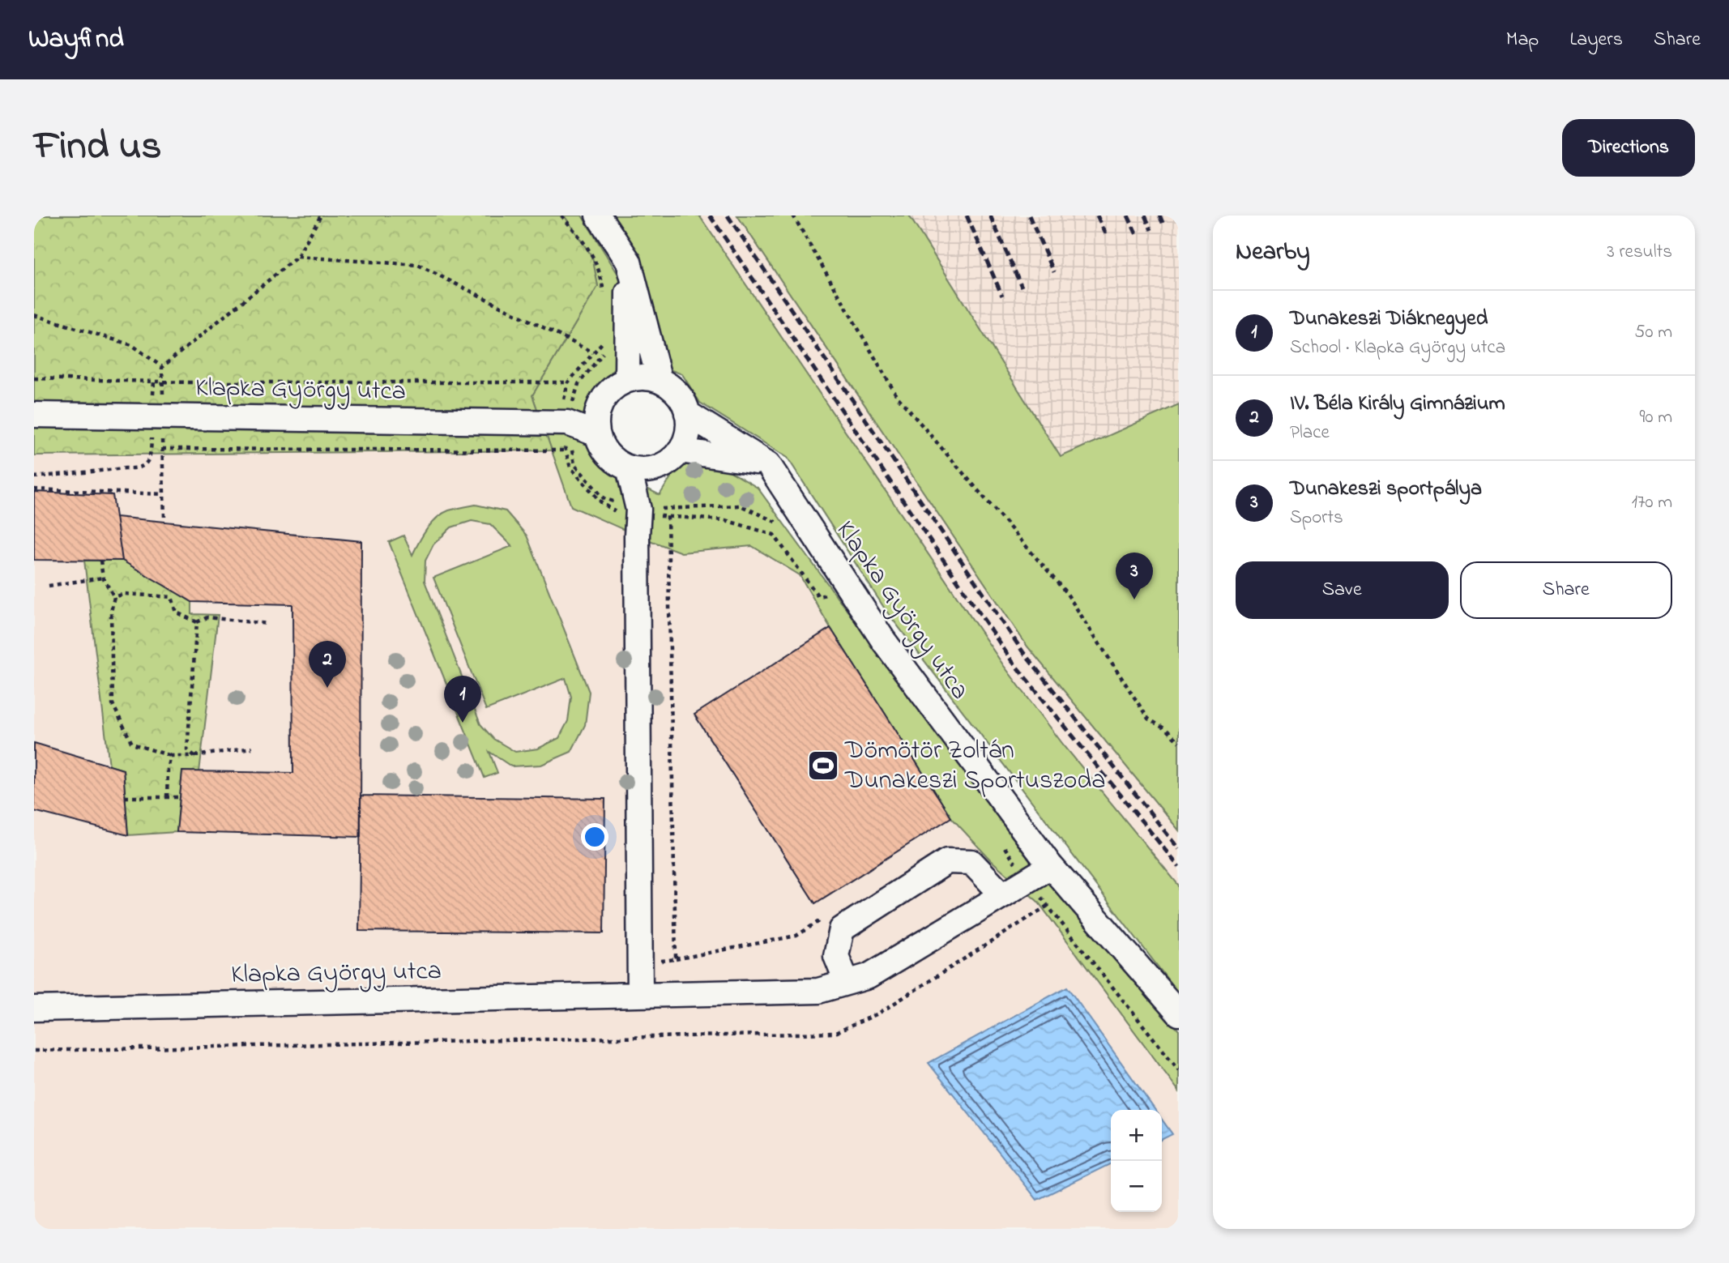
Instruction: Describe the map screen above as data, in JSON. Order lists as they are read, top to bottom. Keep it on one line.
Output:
{"streets":{"street":["Klapka György utca"]},"places":{"sports":["Dömötör Zoltán Dunakeszi Sportuszoda"]},"page":{"header":"Wayfind","nav":["Map","Layers","Share"],"title":"Find us","buttons":["Directions",["Save","Share"]],"heading":["Nearby","3 results"],"list":[{"mark":"1","name":"Dunakeszi Diáknegyed","note":"School · Klapka György utca","value":"50 m"},{"mark":"2","name":"IV. Béla Király Gimnázium","note":"Place","value":"90 m"},{"mark":"3","name":"Dunakeszi sportpálya","note":"Sports","value":"170 m"}],"pins":["3","2","1"],"map_buttons":["+","−"]}}
